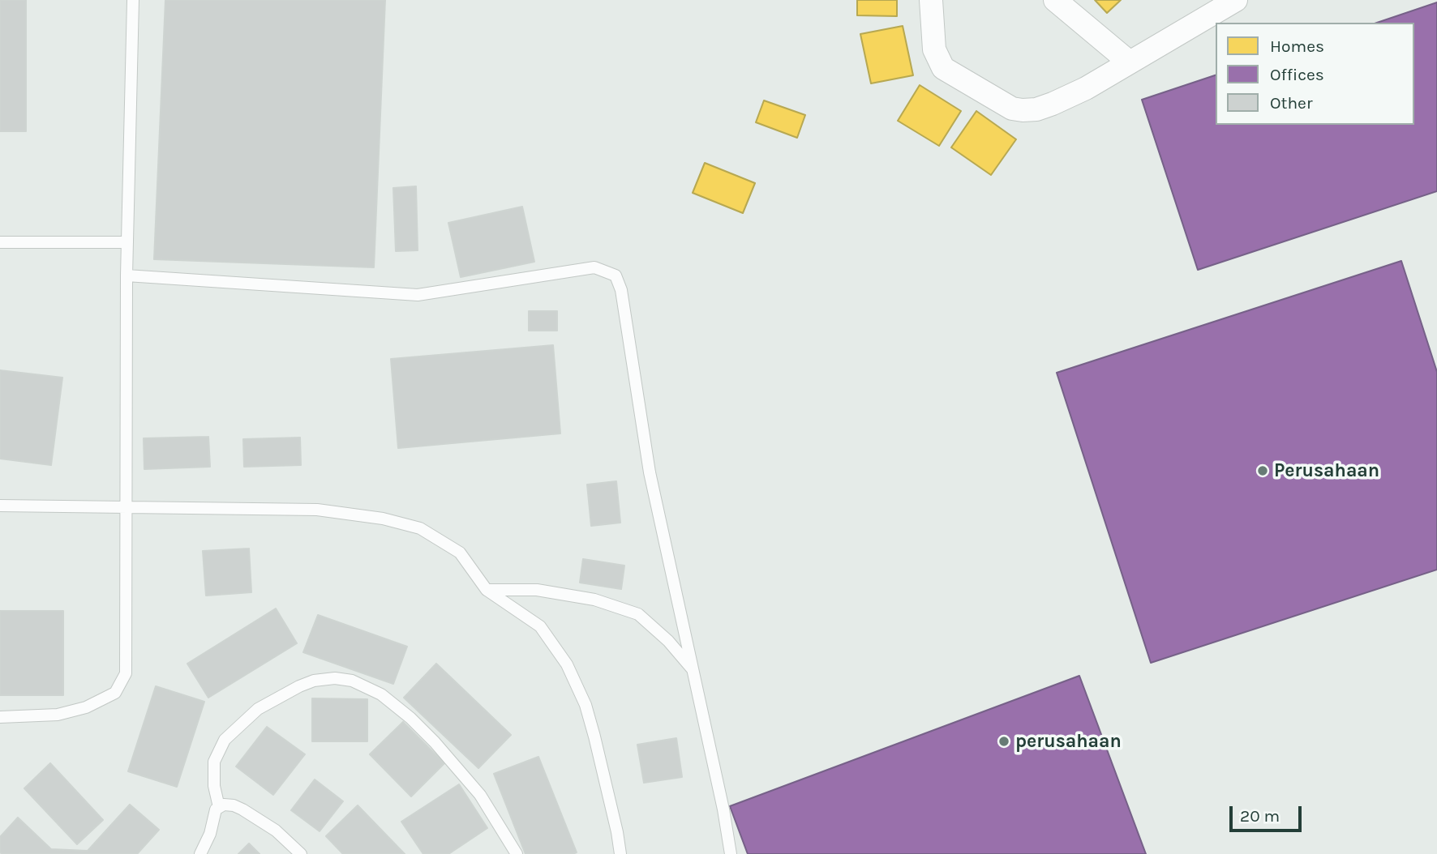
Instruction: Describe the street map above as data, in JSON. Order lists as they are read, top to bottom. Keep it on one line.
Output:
{"places":["Perusahaan","perusahaan"],"legend":["Homes","Offices","Other"],"scale_bar":"20 m"}
